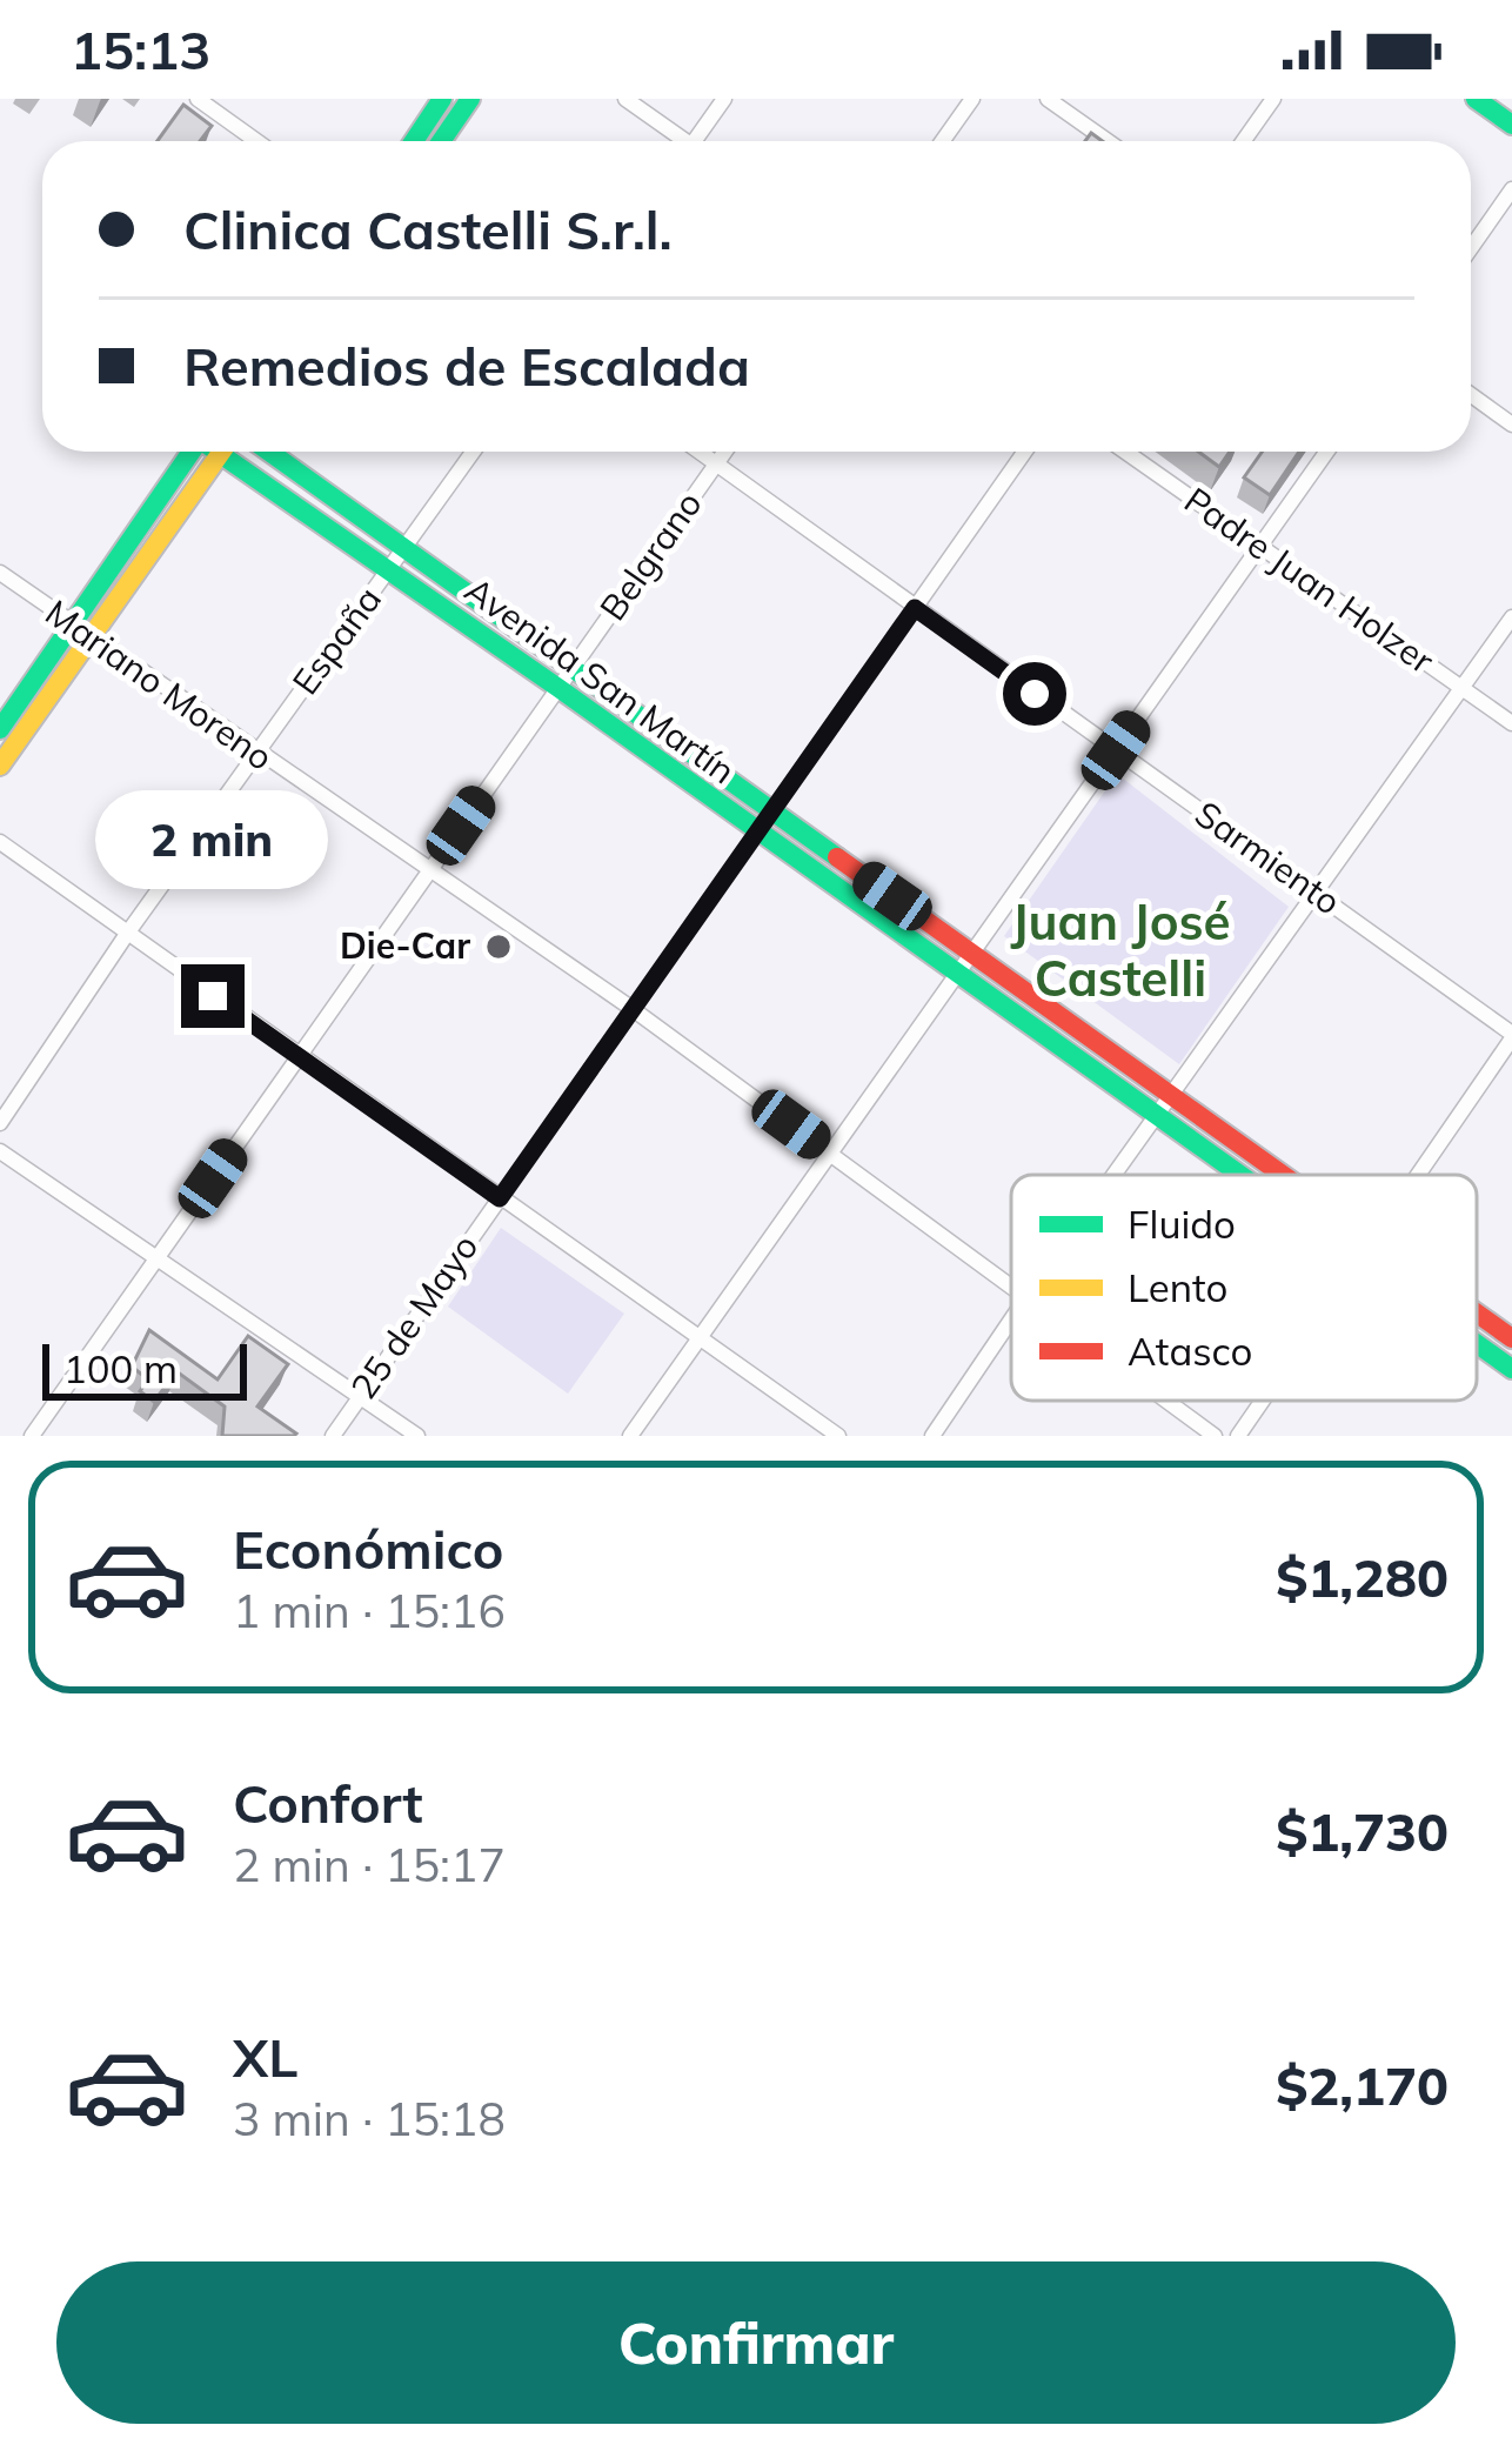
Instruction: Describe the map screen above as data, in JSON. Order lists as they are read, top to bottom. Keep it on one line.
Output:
{"streets":{"main road":["Avenida San Martín"],"street":["Belgrano","Padre Juan Holzer","España","Mariano Moreno","Sarmiento","25 de Mayo"]},"crossings":[["Belgrano","Avenida San Martín"],["Belgrano","Mariano Moreno"],["Belgrano","Sarmiento"],["España","Avenida San Martín"],["España","Mariano Moreno"],["Avenida San Martín","25 de Mayo"],["Mariano Moreno","25 de Mayo"],["Sarmiento","25 de Mayo"]],"districts":["Juan José Castelli"],"places":["Die-Car"],"legend":["Fluido","Lento","Atasco"],"scale_bar":"100 m","page":{"status":"15:13","banner":["Clinica Castelli S.r.l.","Remedios de Escalada"],"bubble":"2 min","scale":"100 m","list":[{"name":"Económico","note":"1 min · 15:16","value":"$1,280"},{"name":"Confort","note":"2 min · 15:17","value":"$1,730"},{"name":"XL","note":"3 min · 15:18","value":"$2,170"}],"buttons":"Confirmar"}}
